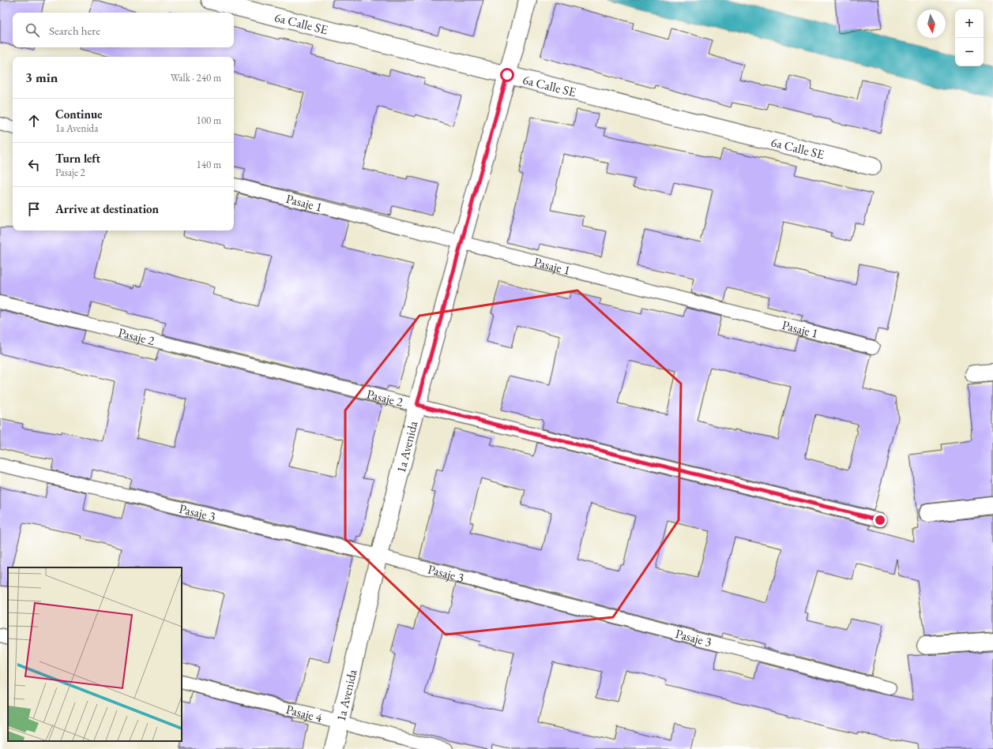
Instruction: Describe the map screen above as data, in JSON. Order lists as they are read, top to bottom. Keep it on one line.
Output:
{"streets":{"street":["6a Calle SE","1a Avenida"],"lane":["Pasaje 1","Pasaje 2","Pasaje 3","Pasaje 4"]},"crossings":[["6a Calle SE","1a Avenida"],["Pasaje 1","1a Avenida"],["Pasaje 2","1a Avenida"],["1a Avenida","Pasaje 3"],["1a Avenida","Pasaje 4"]],"north":"bottom","page":{"map_buttons":["+","−"],"search":"Search here","heading":["3 min","Walk · 240 m"],"list":[["Continue","1a Avenida","100 m"],["Turn left","Pasaje 2","140 m"],"Arrive at destination"]}}
